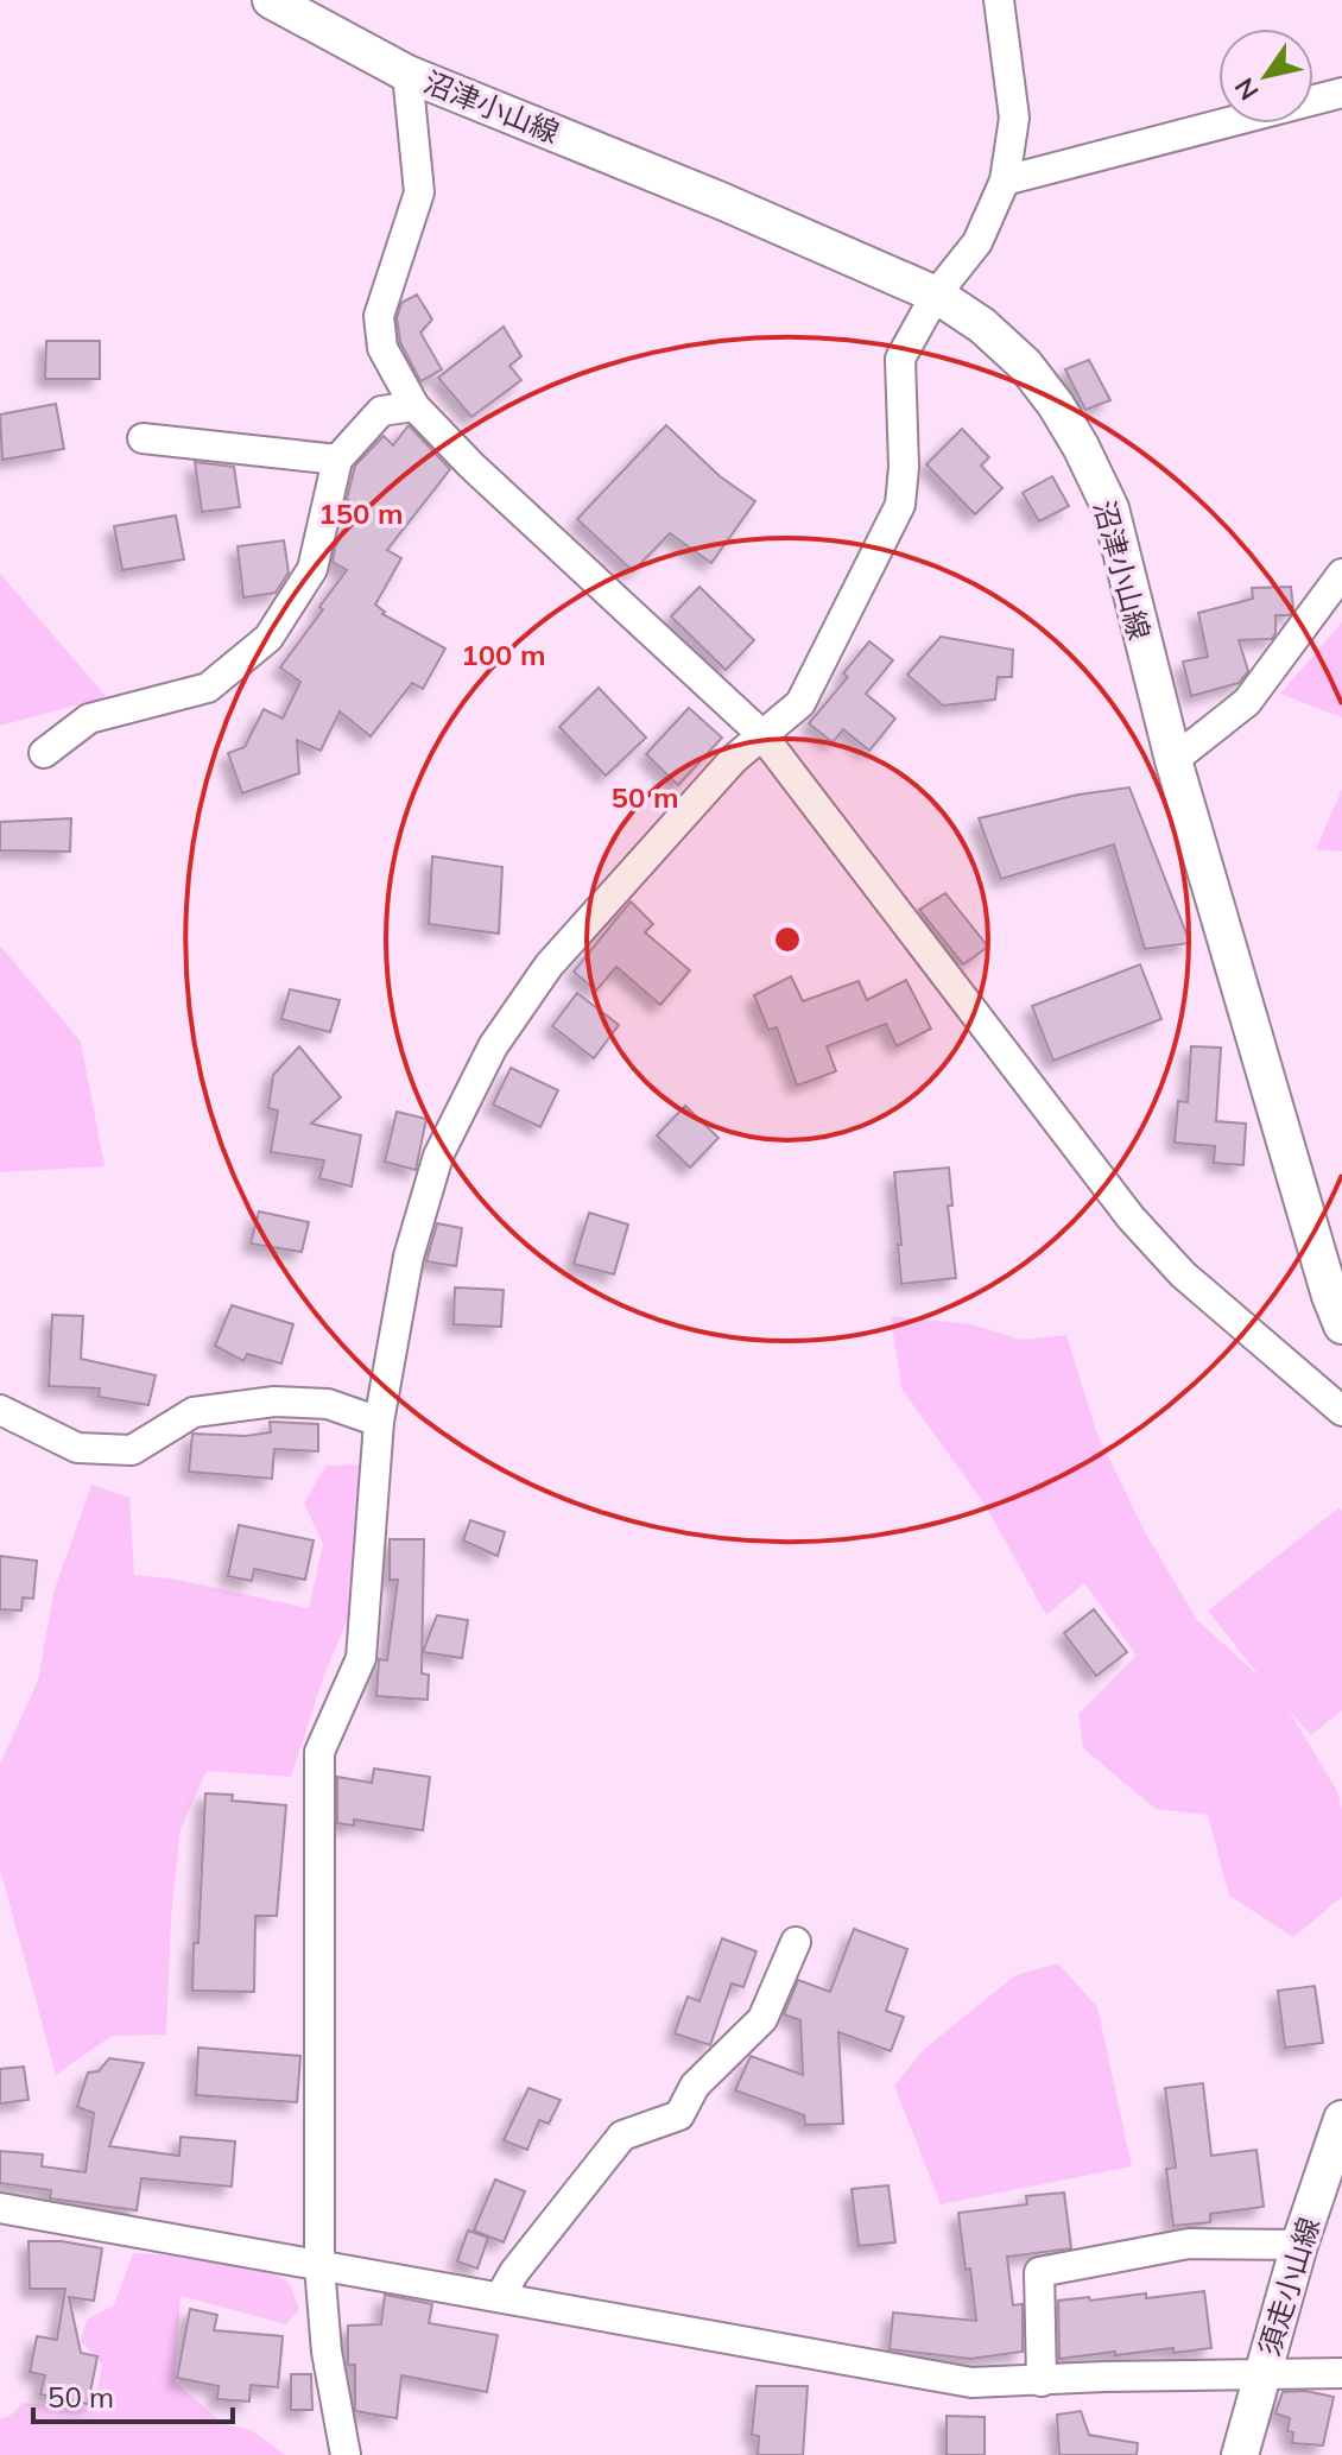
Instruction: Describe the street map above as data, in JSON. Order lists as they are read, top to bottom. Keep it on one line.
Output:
{"streets":{"main road":["沼津小山線","須走小山線"]},"scale_bar":"50 m","north":"bottom left","rings":["150 m","100 m","50 m"]}
